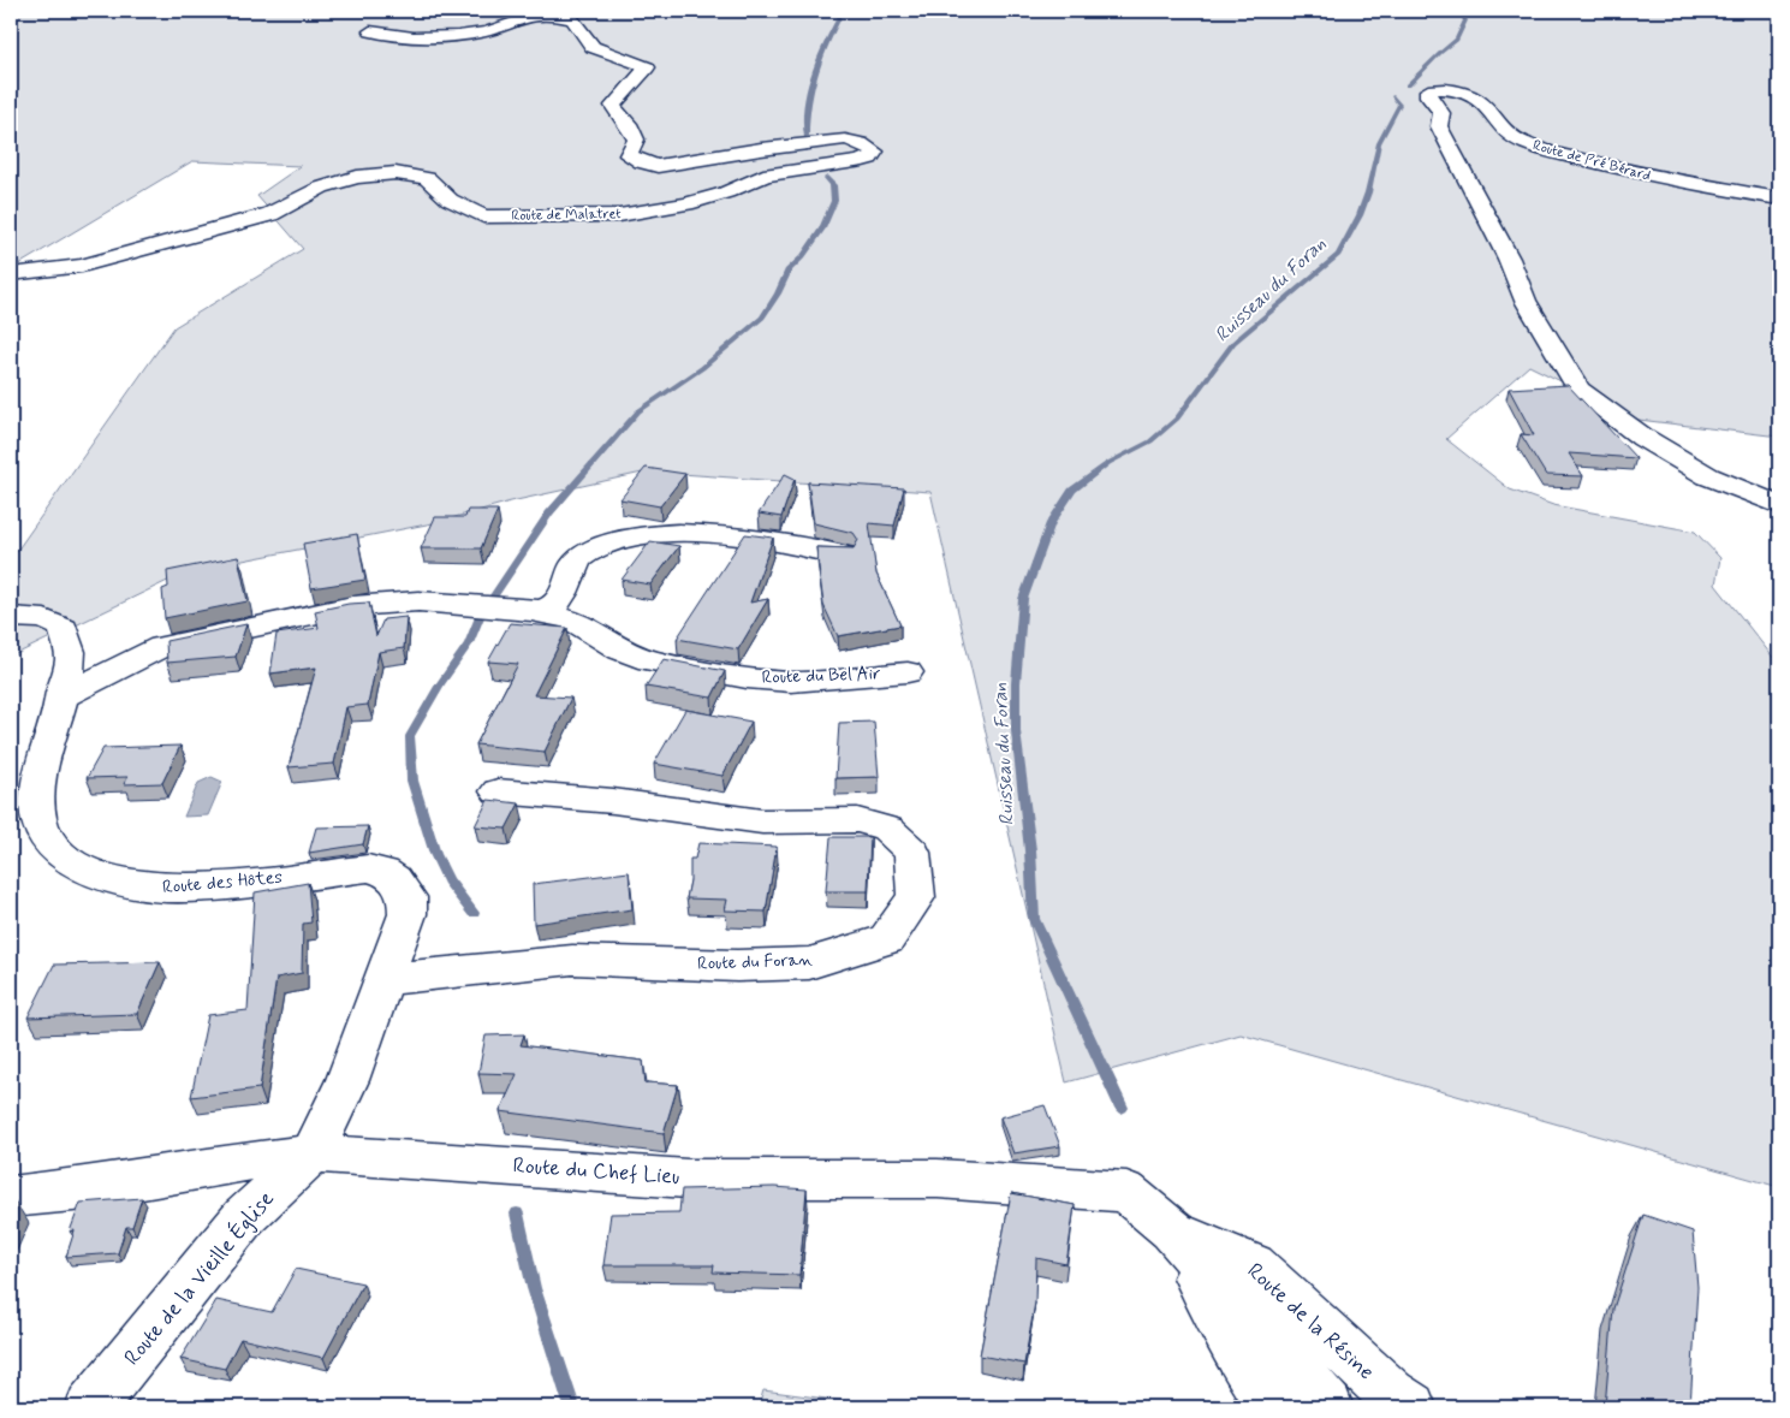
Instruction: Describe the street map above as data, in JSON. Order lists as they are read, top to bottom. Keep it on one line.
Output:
{"streets":{"street":["Route de Pré Bérard","Route de Malatret","Route du Bel Air","Route des Hôtes","Route du Foran","Route du Chef Lieu","Route de la Vieille Église","Route de la Résine"]},"crossings":[["Route du Bel Air","Route des Hôtes"],["Route des Hôtes","Route du Foran"],["Route des Hôtes","Route du Chef Lieu"],["Route des Hôtes","Route de la Vieille Église"],["Route du Chef Lieu","Route de la Vieille Église"],["Route du Chef Lieu","Route de la Résine"]],"water":["Ruisseau du Foran"]}
